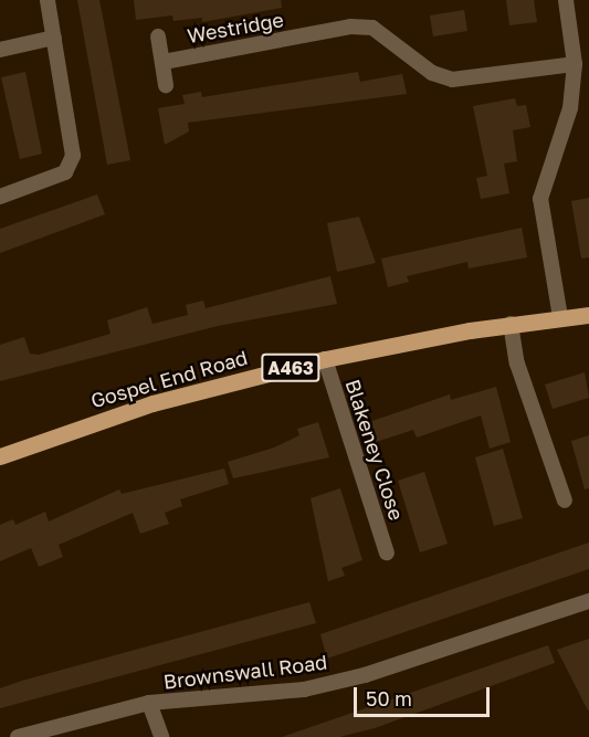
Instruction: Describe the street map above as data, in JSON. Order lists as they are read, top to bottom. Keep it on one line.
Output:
{"streets":{"main road":["A463","Gospel End Road"],"street":["Westridge","Blakeney Close","Brownswall Road"]},"crossings":[["Gospel End Road","Blakeney Close"]],"scale_bar":"50 m"}
